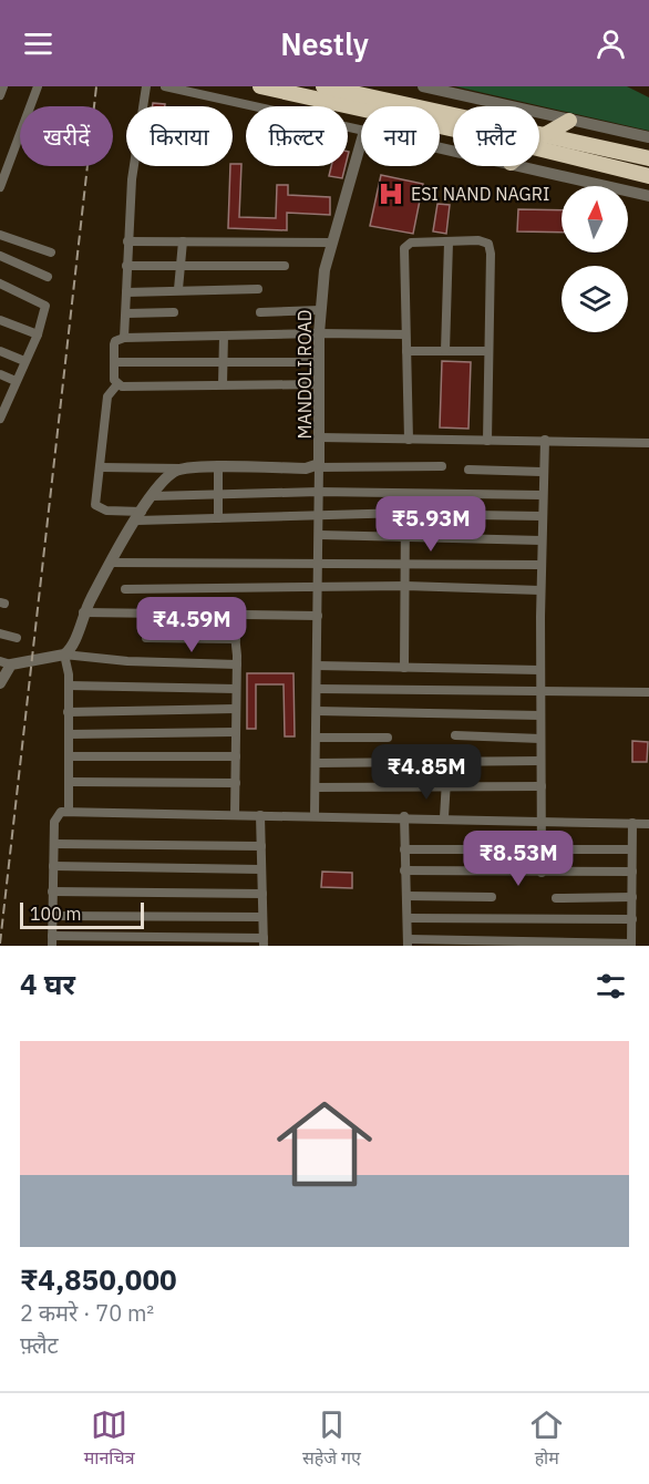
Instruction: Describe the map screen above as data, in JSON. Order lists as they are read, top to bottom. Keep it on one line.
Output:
{"streets":{"street":["MANDOLI ROAD"]},"places":{"hospital":["ESI NAND NAGRI"]},"scale_bar":"100 m","north":"top","page":{"header":"Nestly","chip":["खरीदें","किराया","फ़िल्टर","नया","फ़्लैट"],"price":["₹5.93M","₹4.59M","₹4.85M","₹8.53M"],"scale":"100 m","heading":"4 घर","list":[{"name":"₹4,850,000","note":"2 कमरे · 70 m² · फ़्लैट"}],"tabs":["मानचित्र","सहेजे गए","होम"]}}
